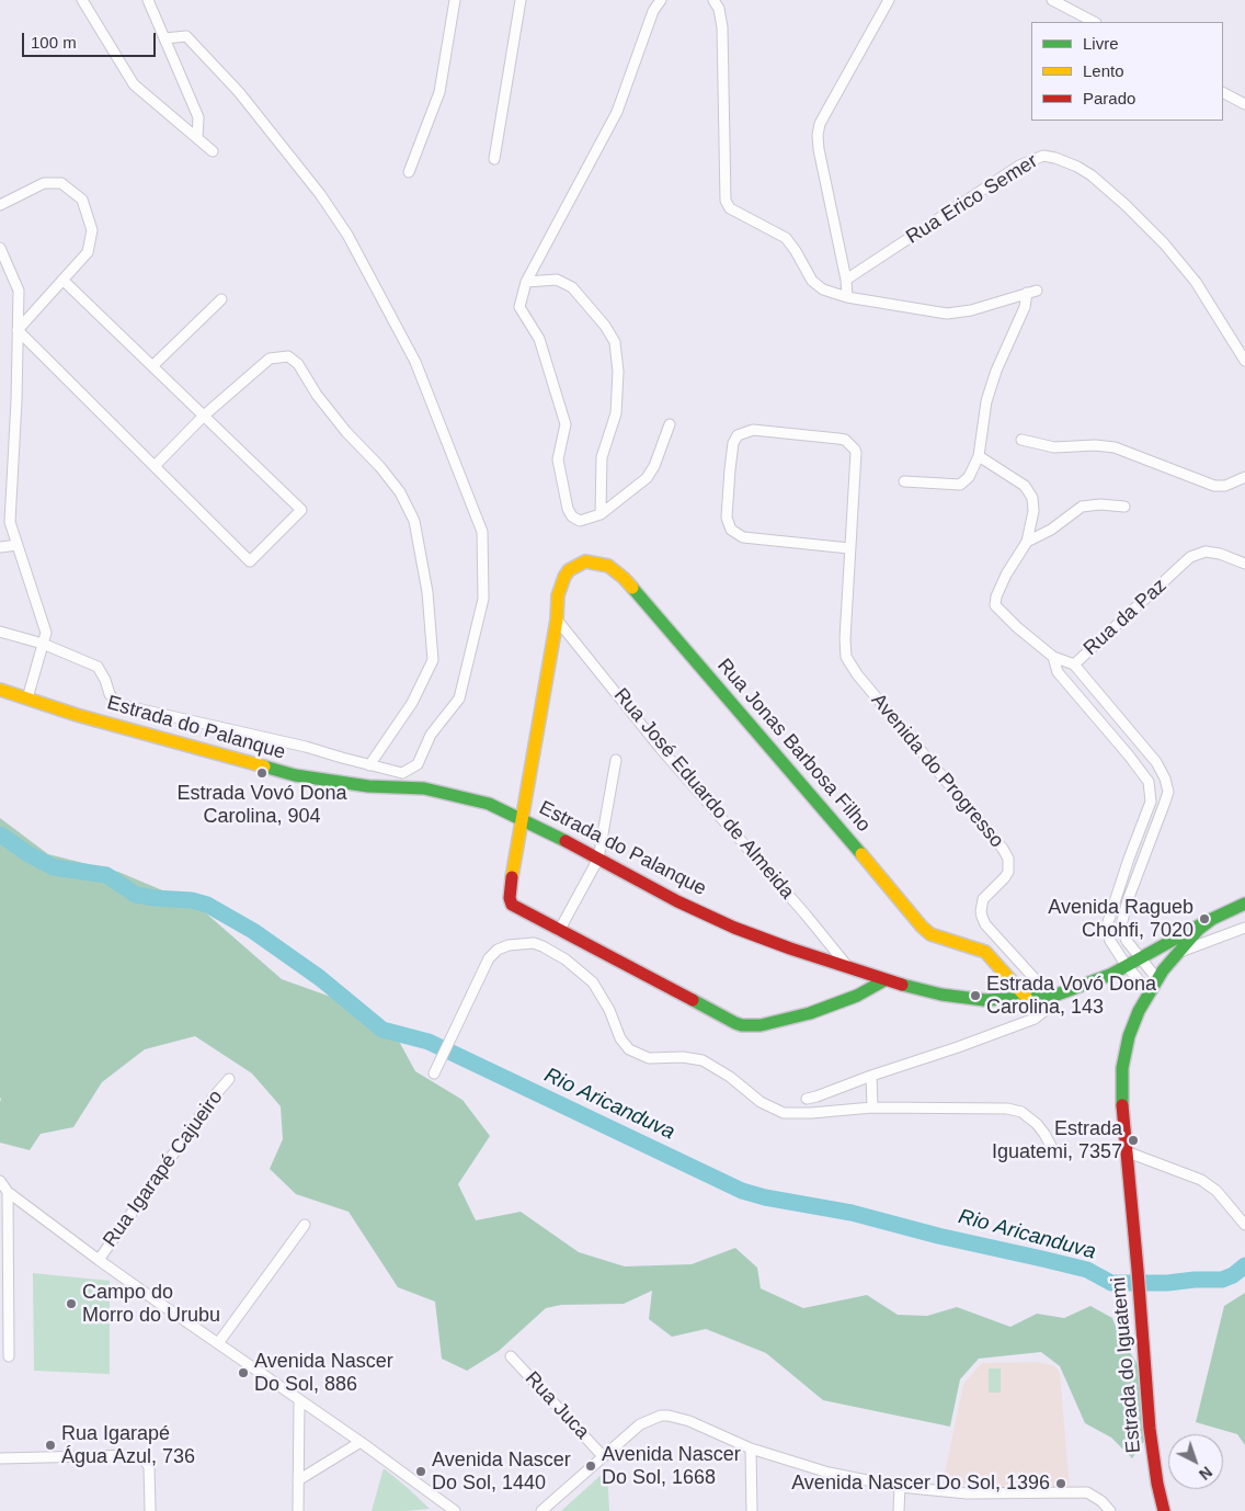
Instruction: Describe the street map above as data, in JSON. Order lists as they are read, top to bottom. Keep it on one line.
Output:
{"streets":{"street":["Rua Erico Semer","Rua da Paz","Estrada do Palanque","Rua Jonas Barbosa Filho","Avenida do Progresso","Rua José Eduardo de Almeida","Rua Igarapé Cajueiro","Estrada do Iguatemi","Rua Juca"]},"crossings":[["Estrada do Palanque","Rua Jonas Barbosa Filho"],["Estrada do Palanque","Avenida do Progresso"],["Estrada do Palanque","Rua José Eduardo de Almeida"],["Estrada do Palanque","Estrada do Iguatemi"],["Rua Jonas Barbosa Filho","Rua José Eduardo de Almeida"]],"water":["Rio Aricanduva"],"places":["Estrada Vovó Dona Carolina, 904","Avenida Ragueb Chohfi, 7020","Estrada Vovó Dona Carolina, 143","Estrada Iguatemi, 7357","Campo do Morro do Urubu","Avenida Nascer Do Sol, 886","Rua Igarapé Água Azul, 736","Avenida Nascer Do Sol, 1668","Avenida Nascer Do Sol, 1440","Avenida Nascer Do Sol, 1396"],"legend":["Livre","Lento","Parado"],"scale_bar":"100 m","north":"bottom right"}
